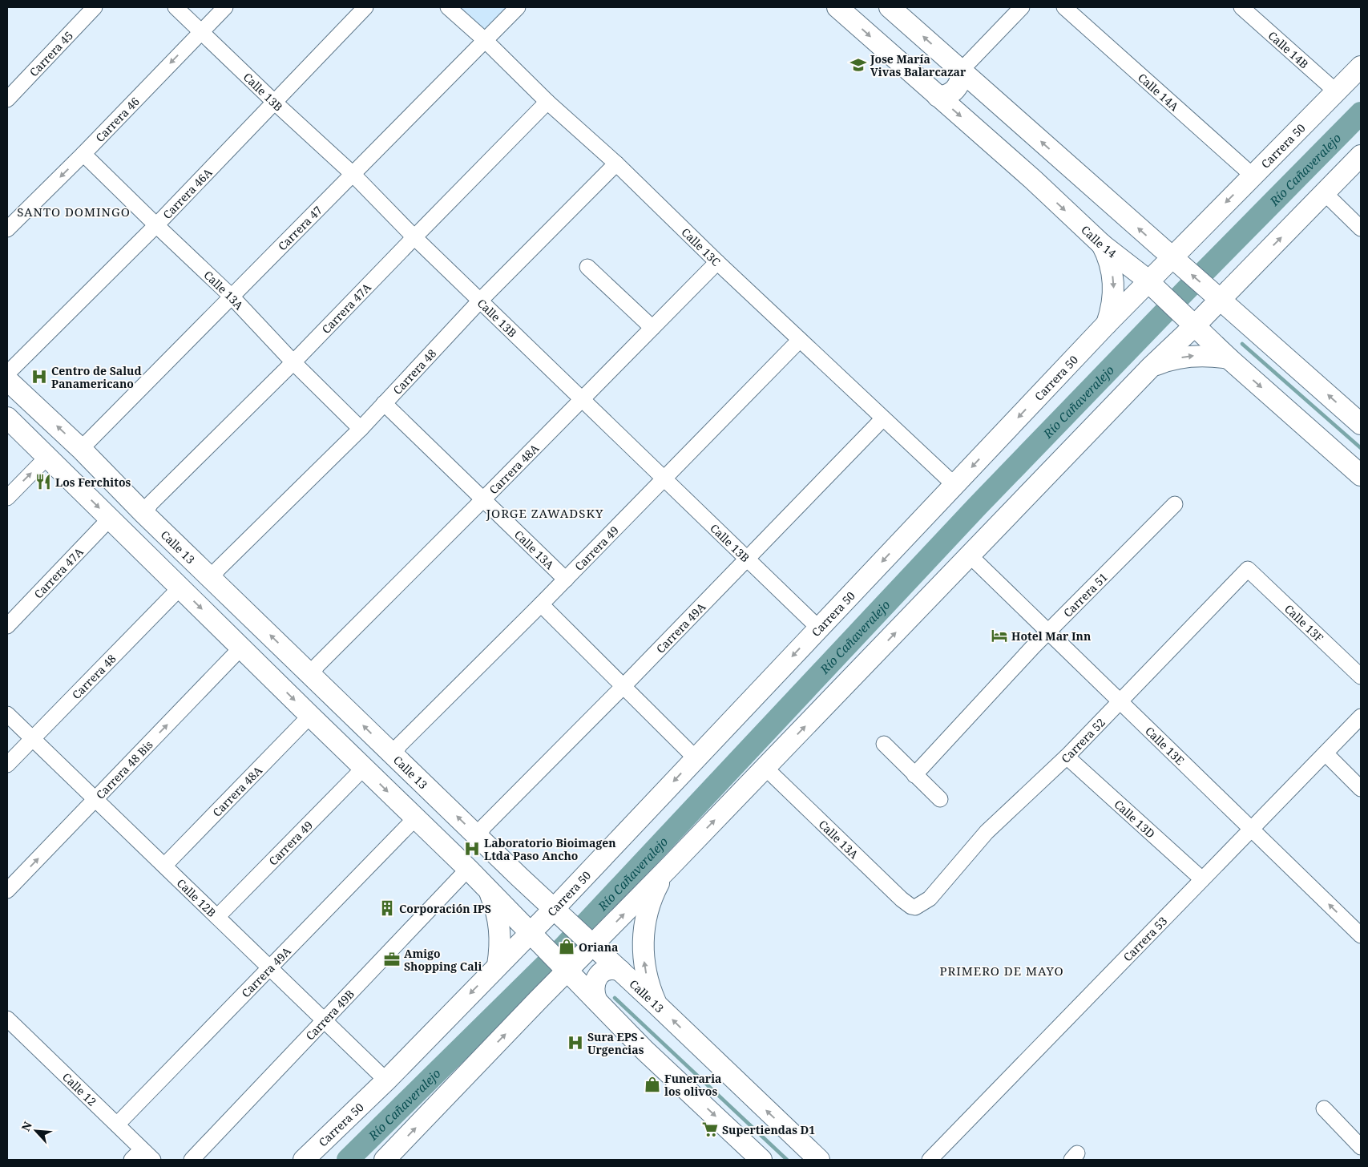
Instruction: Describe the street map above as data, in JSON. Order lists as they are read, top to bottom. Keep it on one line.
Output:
{"streets":{"main road":["Carrera 50","Calle 14","Calle 13"],"street":["Calle 14B","Carrera 45","Calle 14A","Calle 13B","Carrera 46","Carrera 46A","Carrera 47","Calle 13C","Calle 13A","Carrera 47A","Carrera 48","Carrera 48A","Carrera 49","Carrera 51","Calle 13F","Carrera 49A","Carrera 52","Calle 13E","Carrera 48 Bis","Calle 13D","Calle 12B","Carrera 53","Carrera 49B","Calle 12"]},"crossings":[["Calle 14B","Carrera 50"],["Calle 14A","Carrera 50"],["Calle 13B","Carrera 46"],["Calle 13B","Carrera 50"],["Calle 13B","Carrera 46A"],["Calle 13B","Carrera 47"],["Calle 13B","Carrera 47A"],["Calle 13B","Carrera 48"],["Calle 13B","Carrera 48A"],["Calle 13B","Carrera 49"],["Calle 13B","Carrera 49A"],["Carrera 46","Calle 13A"],["Carrera 50","Calle 14"],["Carrera 50","Calle 13C"],["Carrera 50","Calle 13"],["Carrera 50","Calle 12B"],["Carrera 46A","Calle 13A"],["Carrera 47","Calle 13C"],["Carrera 47","Calle 13A"],["Carrera 47","Calle 13"],["Calle 13C","Carrera 47A"],["Calle 13C","Carrera 48"],["Calle 13C","Carrera 48A"],["Calle 13C","Carrera 49"],["Calle 13C","Carrera 49A"],["Calle 13A","Carrera 47A"],["Calle 13A","Carrera 48"],["Calle 13A","Carrera 48A"],["Calle 13A","Carrera 49"],["Calle 13A","Carrera 52"],["Carrera 47A","Calle 13"],["Carrera 48","Calle 13"],["Carrera 48","Calle 12B"],["Carrera 48A","Calle 13"],["Carrera 48A","Calle 12B"],["Calle 13","Carrera 49"],["Calle 13","Carrera 49A"],["Carrera 49","Calle 12B"],["Carrera 51","Calle 13E"],["Calle 13F","Carrera 52"],["Carrera 49A","Calle 12B"],["Carrera 49A","Calle 12"],["Carrera 52","Calle 13E"],["Carrera 52","Calle 13D"],["Calle 13E","Carrera 53"],["Carrera 48 Bis","Calle 12B"],["Calle 13D","Carrera 53"],["Calle 12B","Carrera 49B"]],"one_way":["Carrera 46","Carrera 48 Bis"],"districts":["SANTO DOMINGO","JORGE ZAWADSKY","PRIMERO DE MAYO"],"water":["Río Cañaveralejo"],"places":{"school or university":["Jose María Vivas Balarcazar"],"hospital":["Centro de Salud Panamericano","Laboratorio Bioimagen Ltda Paso Ancho","Sura EPS - Urgencias"],"restaurant":["Los Ferchitos"],"hotel":["Hotel Mar Inn"],"building":["Corporación IPS"],"shop":["Oriana","Funeraria los olivos"],"office":["Amigo Shopping Cali"],"supermarket":["Supertiendas D1"]},"north":"top left"}
